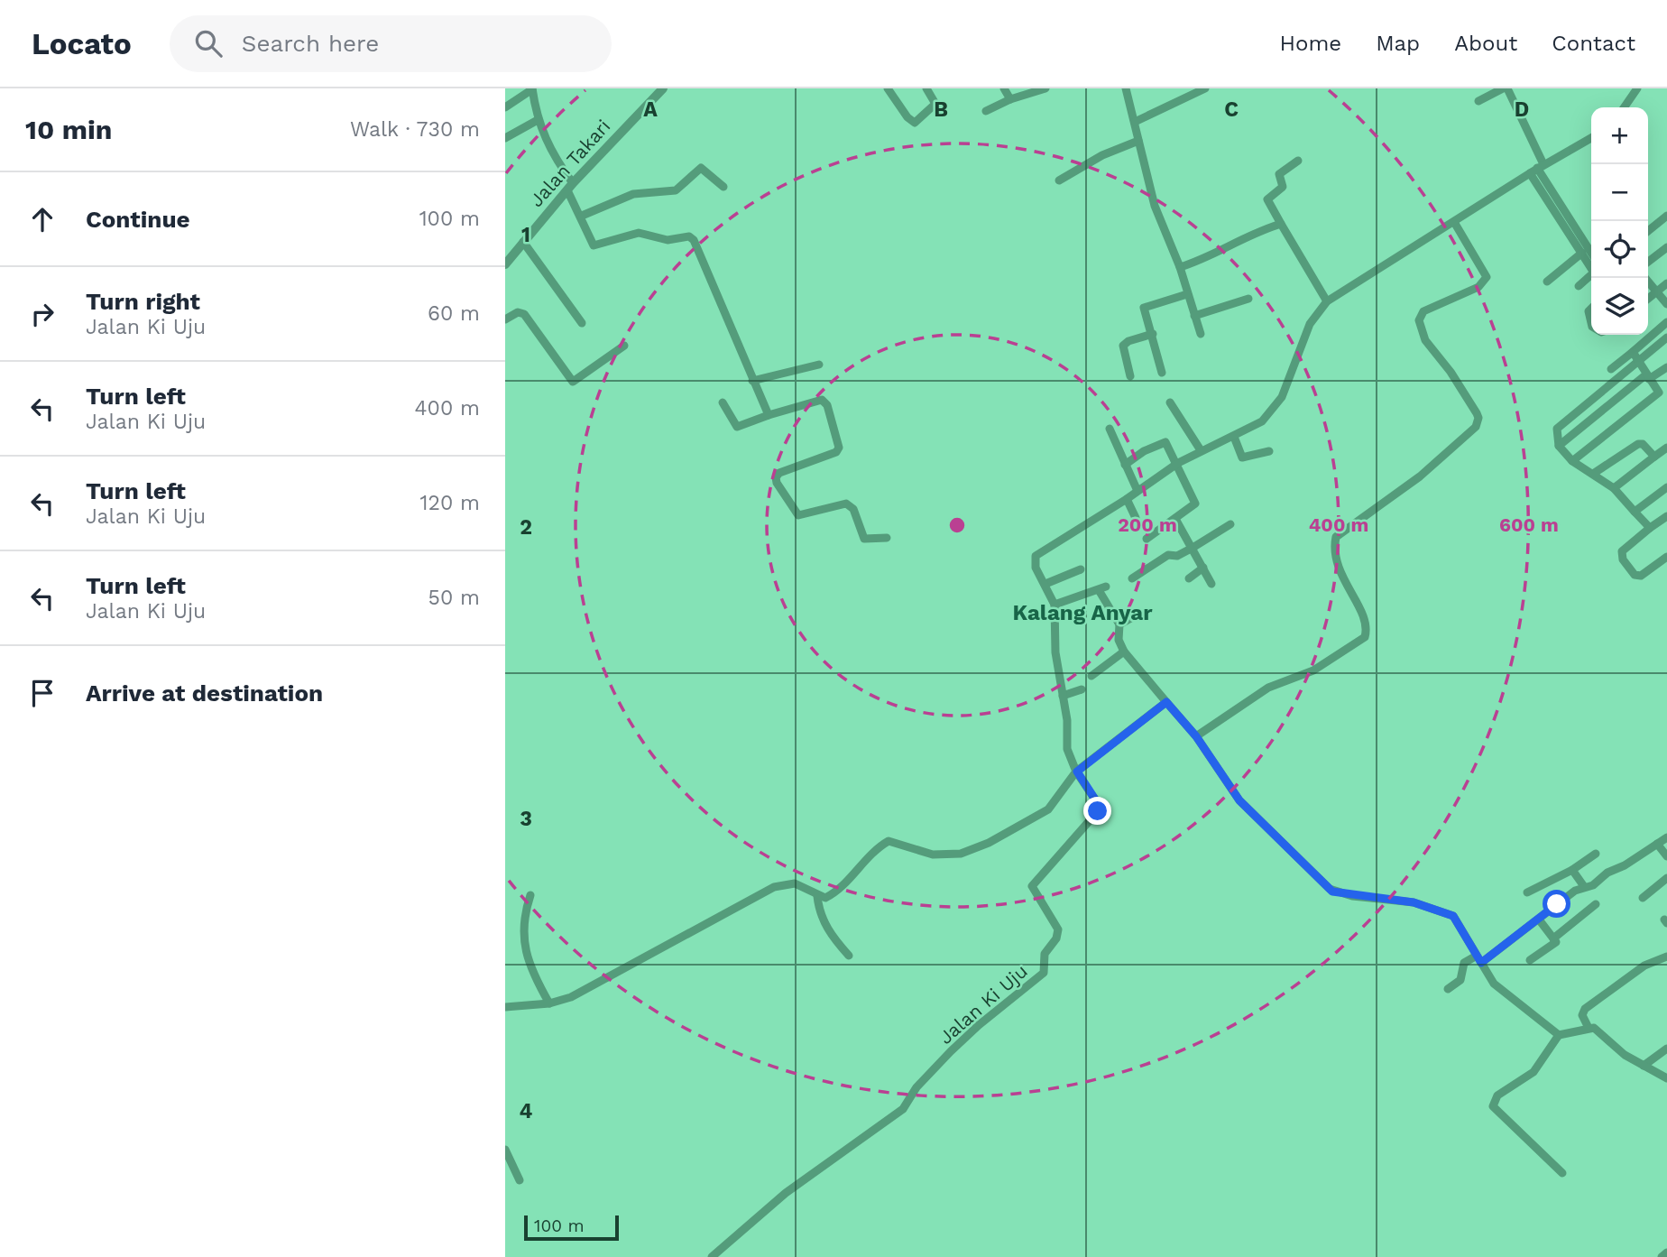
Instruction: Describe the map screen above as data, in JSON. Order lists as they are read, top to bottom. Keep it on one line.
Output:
{"streets":{"street":["Jalan Takari","Jalan Ki Uju"]},"districts":["Kalang Anyar"],"scale_bar":"100 m","page":{"header":"Locato","search":"Search here","nav":["Home","Map","About","Contact"],"heading":["10 min","Walk · 730 m"],"map_buttons":["+","−"],"list":[["Continue","100 m"],["Turn right","Jalan Ki Uju","60 m"],["Turn left","Jalan Ki Uju","400 m"],["Turn left","Jalan Ki Uju","120 m"],["Turn left","Jalan Ki Uju","50 m"],"Arrive at destination"],"scale":"100 m"},"grid":{"columns":["A","B","C","D"],"rows":["1","2","3","4"]},"rings":["200 m","400 m","600 m"]}
